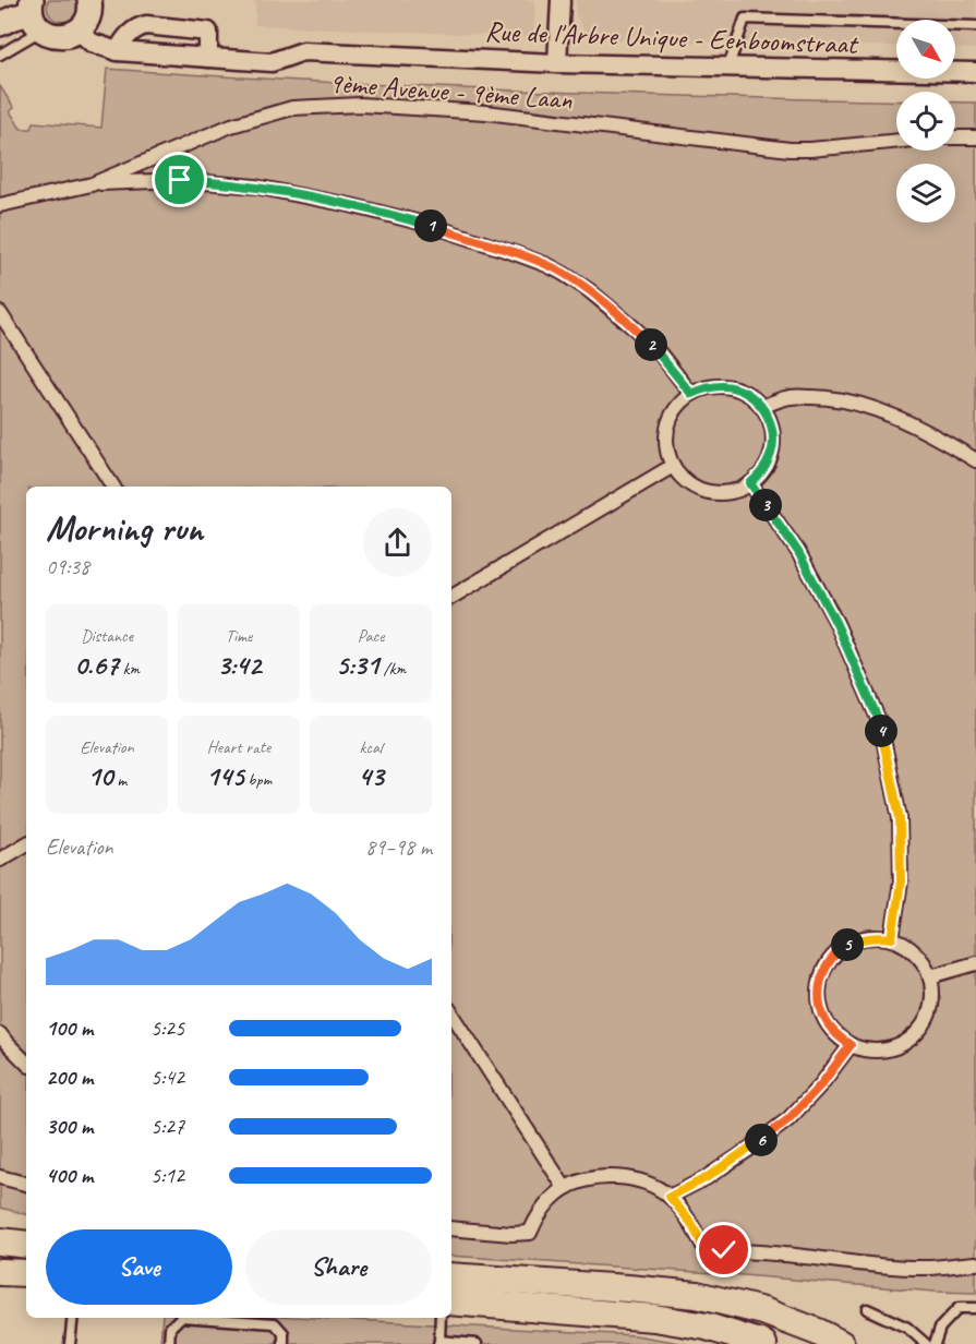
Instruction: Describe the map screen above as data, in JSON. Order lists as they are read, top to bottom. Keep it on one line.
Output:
{"streets":{"street":["Rue de l'Arbre Unique - Eenboomstraat","9ème Avenue - 9ème Laan"]},"north":"bottom right","page":{"pins":["1","2","3","4","5","6"],"heading":["Morning run","09:38"],"stats":[["Distance","0.67 km"],["Time","3:42"],["Pace","5:31 /km"],["Elevation","10 m"],["Heart rate","145 bpm"],["kcal","43"]],"chart":["Elevation","89–98 m"],"list":[{"name":"100 m","note":"5:25"},{"name":"200 m","note":"5:42"},{"name":"300 m","note":"5:27"},{"name":"400 m","note":"5:12"}],"buttons":["Save","Share"]}}
